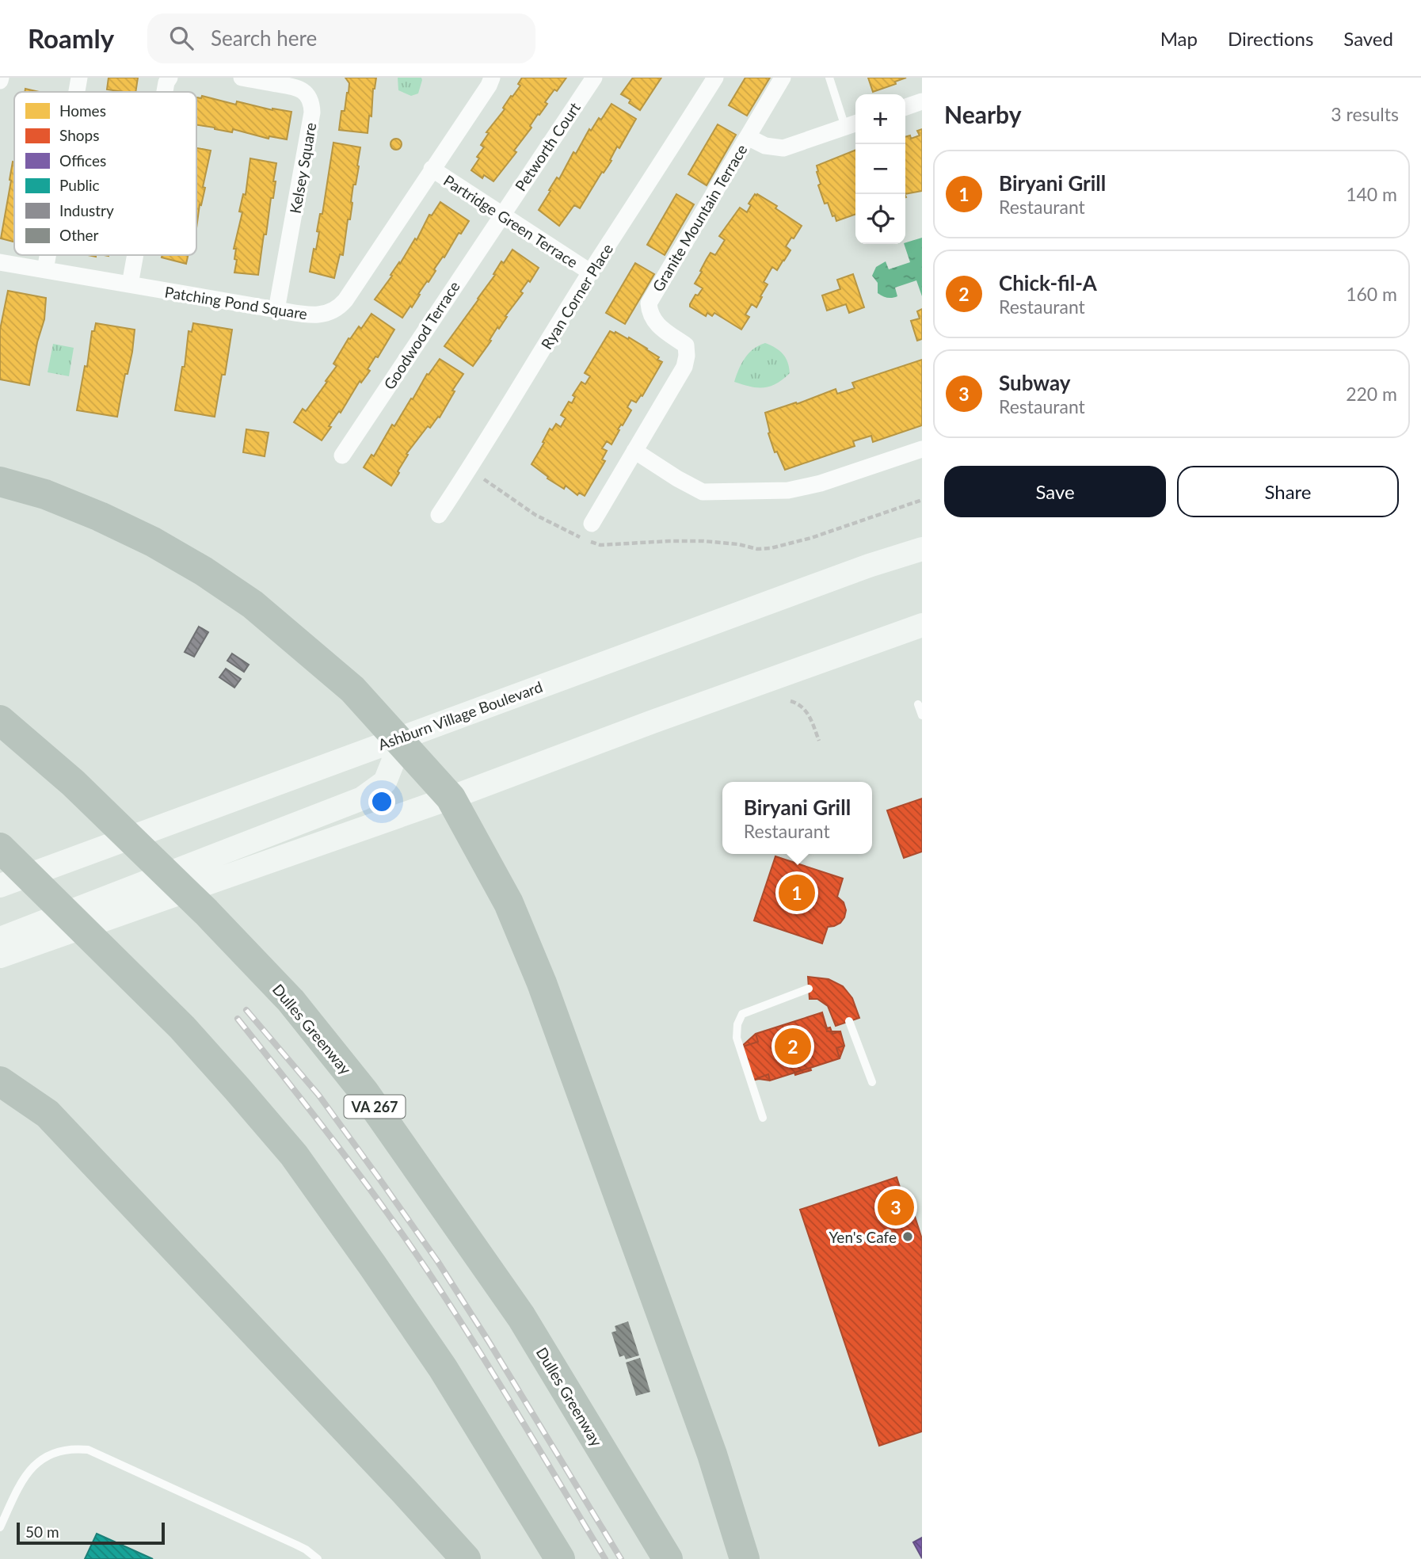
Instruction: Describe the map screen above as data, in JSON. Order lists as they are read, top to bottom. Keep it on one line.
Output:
{"streets":{"highway":["Dulles Greenway","VA 267"],"main road":["Ashburn Village Boulevard"],"street":["Petworth Court","Kelsey Square","Granite Mountain Terrace","Partridge Green Terrace","Ryan Corner Place","Patching Pond Square","Goodwood Terrace"]},"crossings":[["Petworth Court","Partridge Green Terrace"],["Petworth Court","Goodwood Terrace"],["Kelsey Square","Patching Pond Square"],["Partridge Green Terrace","Ryan Corner Place"],["Partridge Green Terrace","Patching Pond Square"],["Partridge Green Terrace","Goodwood Terrace"]],"places":["Yen's Cafe"],"legend":["Homes","Shops","Offices","Public","Industry","Other"],"scale_bar":"50 m","page":{"header":"Roamly","search":"Search here","nav":["Map","Directions","Saved"],"heading":["Nearby","3 results"],"map_buttons":["+","−"],"list":[{"mark":"1","name":"Biryani Grill","note":"Restaurant","value":"140 m"},{"mark":"2","name":"Chick-fil-A","note":"Restaurant","value":"160 m"},{"mark":"3","name":"Subway","note":"Restaurant","value":"220 m"}],"buttons":["Save","Share"],"popup":["Biryani Grill","Restaurant"],"pins":["1","2","3"],"scale":"50 m"}}
